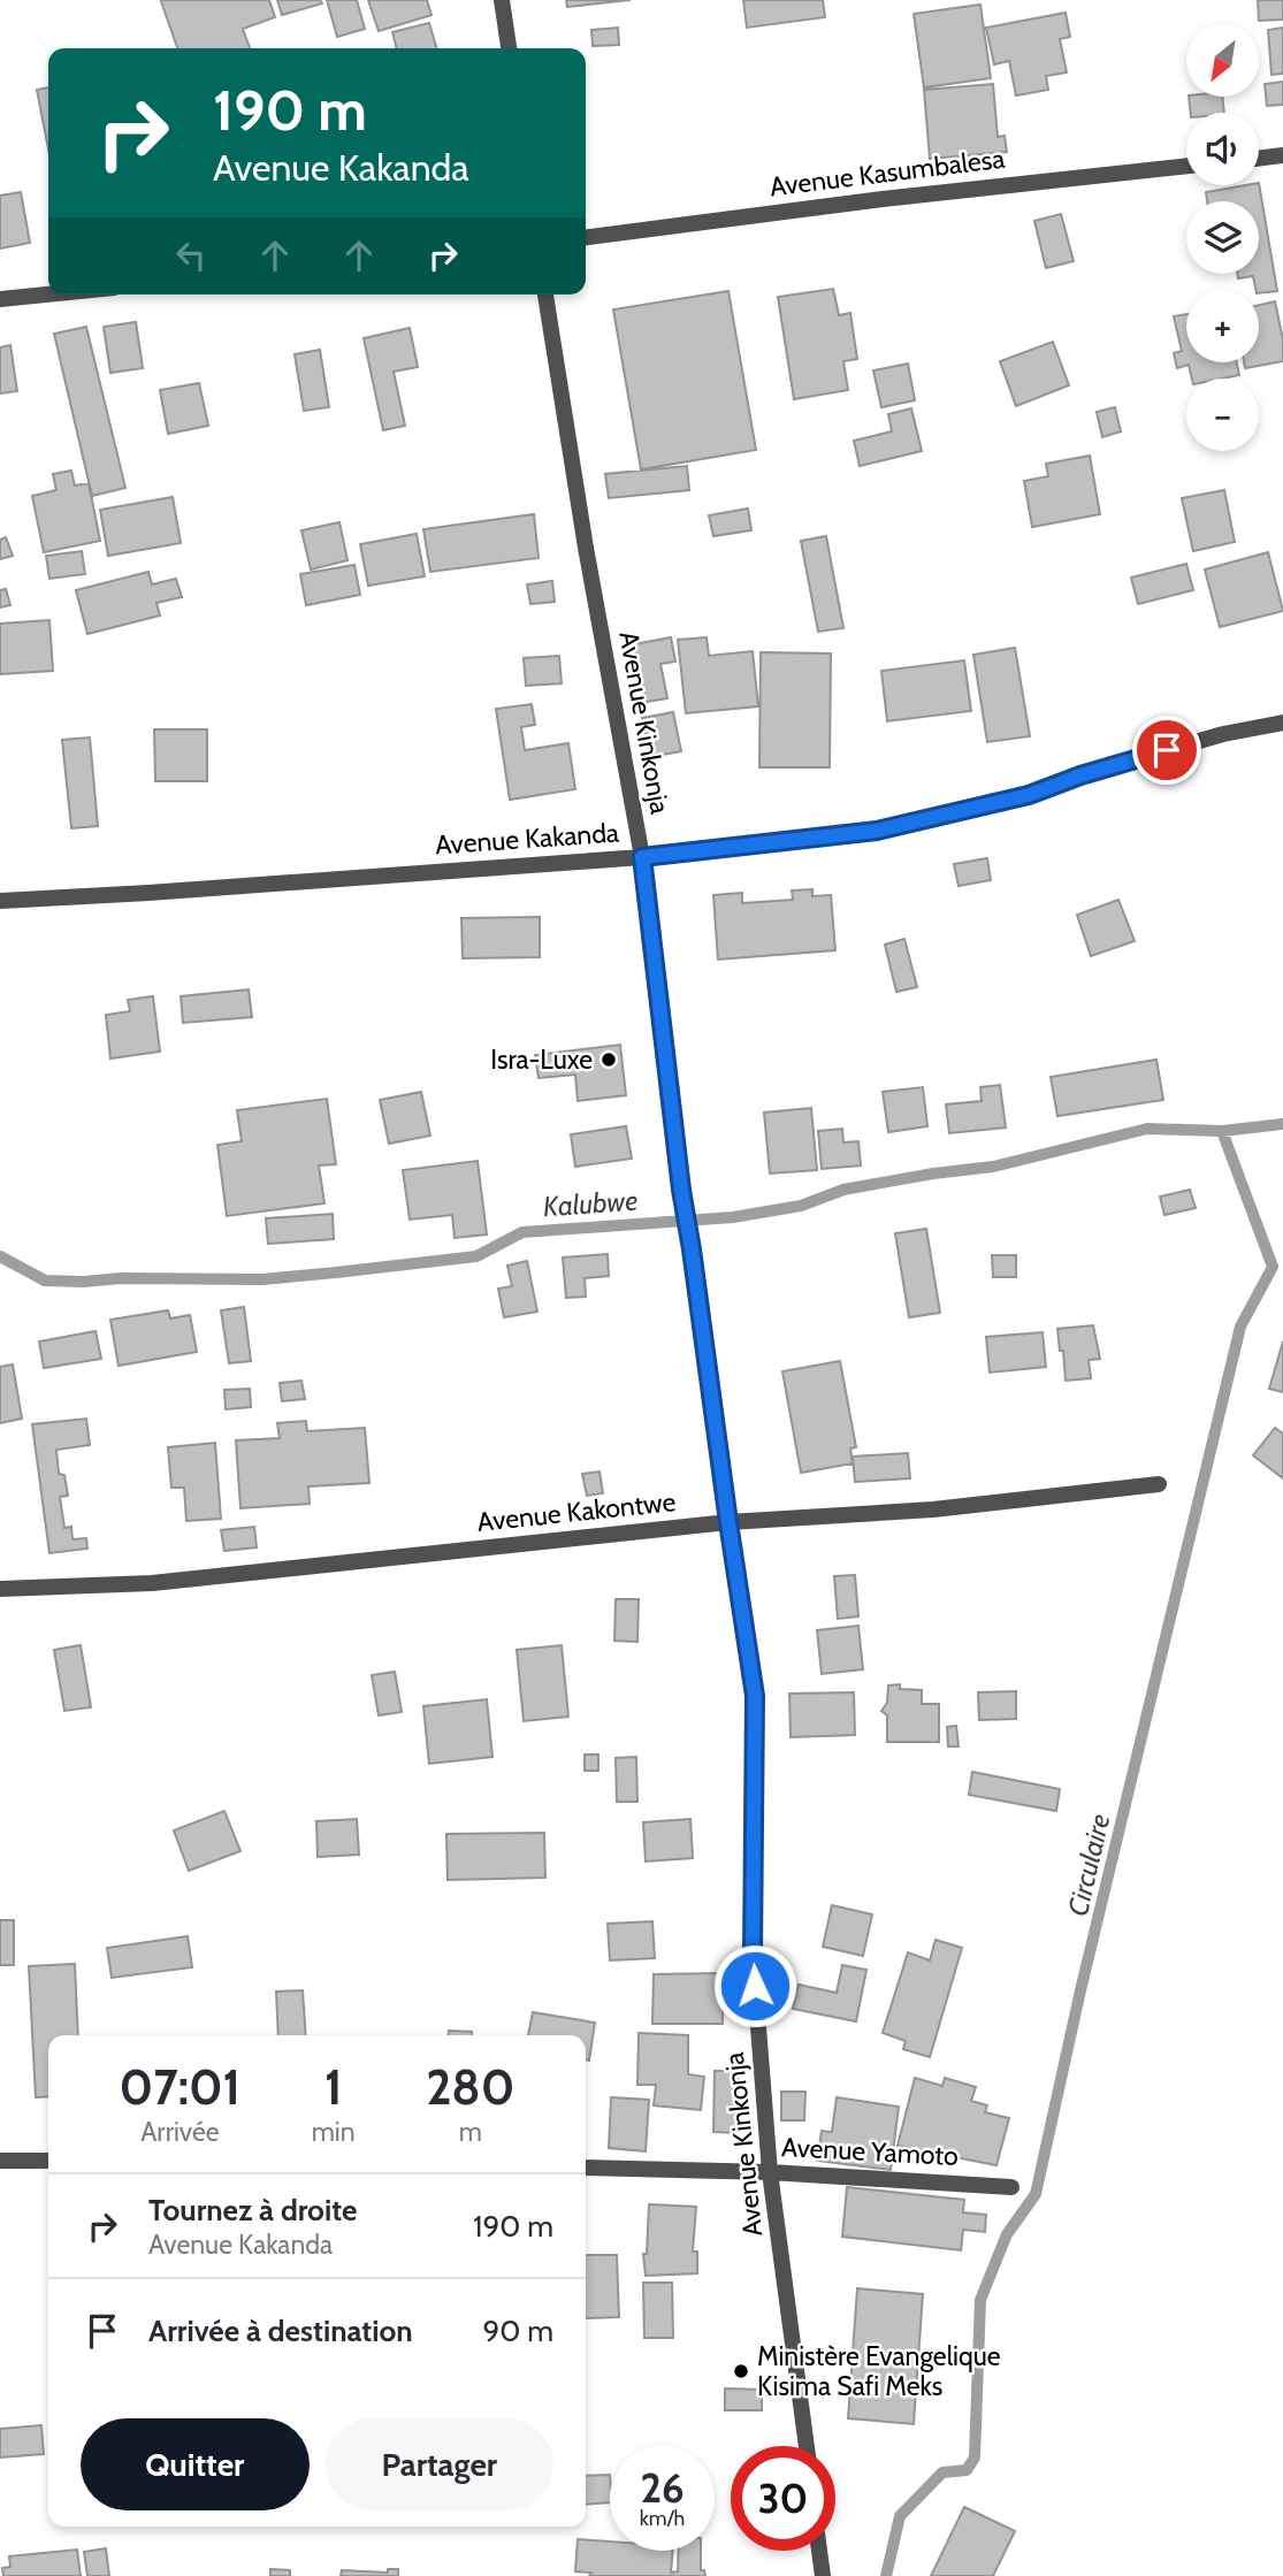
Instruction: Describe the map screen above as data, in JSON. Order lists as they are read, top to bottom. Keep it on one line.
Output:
{"streets":{"street":["Avenue Kasumbalesa","Avenue Kinkonja","Avenue Kakanda","Avenue Kakontwe","Avenue Yamoto"]},"crossings":[["Avenue Kinkonja","Avenue Kakanda"],["Avenue Kinkonja","Avenue Kakontwe"],["Avenue Kinkonja","Avenue Yamoto"]],"water":["Kalubwe","Circulaire"],"places":["Isra-Luxe","Ministère Evangelique Kisima Safi Meks"],"north":"bottom left","page":{"map_buttons":["+","−"],"turn":["190 m","Avenue Kakanda"],"eta":["07:01","Arrivée","1","min","280","m"],"list":[{"name":"Tournez à droite","note":"Avenue Kakanda","value":"190 m"},{"name":"Arrivée à destination","value":"90 m"}],"buttons":["Quitter","Partager"],"speed":"26 km/h","limit":"30"}}
